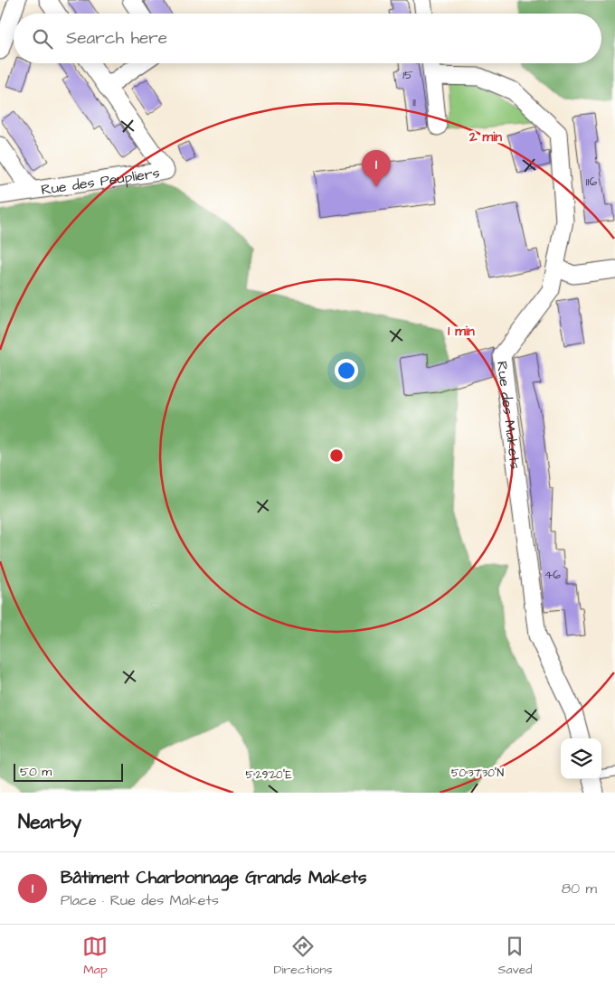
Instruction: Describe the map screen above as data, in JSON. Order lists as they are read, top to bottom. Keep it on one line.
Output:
{"streets":{"street":["Rue des Peupliers","Rue des Makets"]},"house_numbers":["15","11","116","46"],"scale_bar":"50 m","page":{"search":"Search here","pins":"1","scale":"50 m","heading":"Nearby","list":[{"mark":"1","name":"Bâtiment Charbonnage Grands Makets","note":"Place · Rue des Makets","value":"80 m"}],"nav":["Map","Directions","Saved"]},"coordinates":["50°37'30\"N","5°29'20\"E"],"rings":["2 min","1 min"]}
